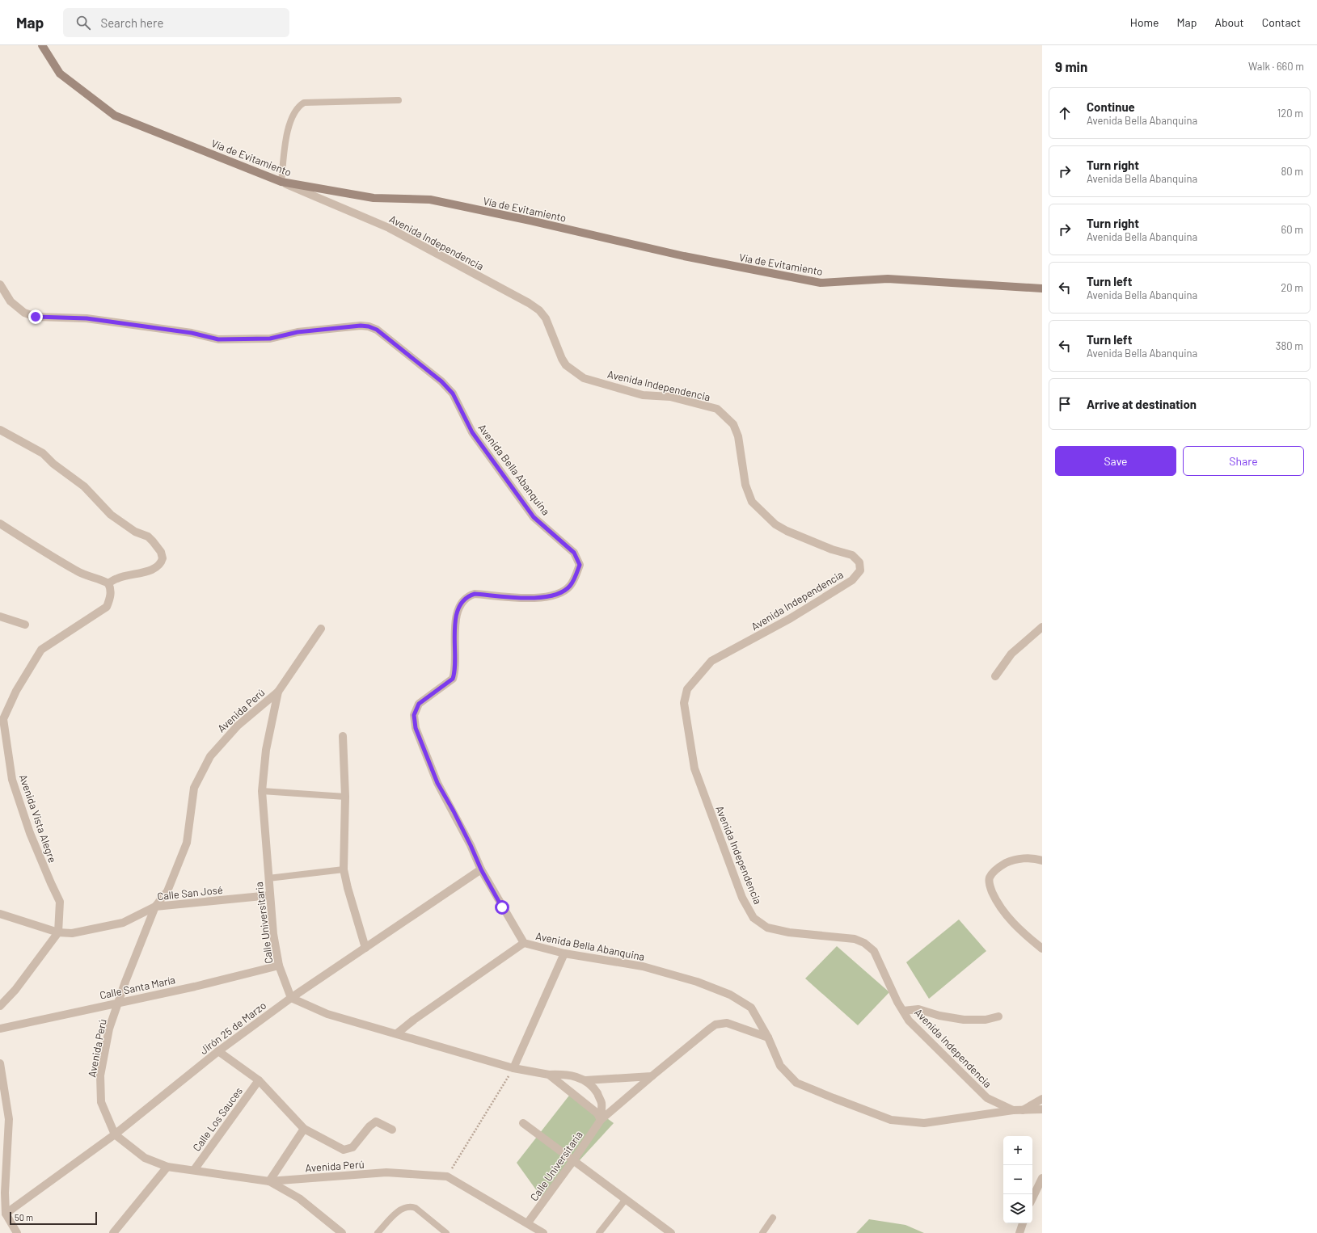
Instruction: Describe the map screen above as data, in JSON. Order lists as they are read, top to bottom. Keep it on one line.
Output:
{"streets":{"main road":["Vía de Evitamiento"],"street":["Avenida Independencia","Avenida Bella Abanquina","Avenida Perú","Avenida Vista Alegre","Calle San José","Calle Universitaria","Calle Santa María","Jirón 25 de Marzo","Calle Los Sauces"]},"crossings":[["Vía de Evitamiento","Avenida Independencia"],["Avenida Independencia","Avenida Bella Abanquina"],["Avenida Bella Abanquina","Calle Universitaria"],["Avenida Bella Abanquina","Jirón 25 de Marzo"],["Avenida Perú","Calle San José"],["Avenida Perú","Calle Universitaria"],["Avenida Perú","Calle Santa María"],["Avenida Perú","Jirón 25 de Marzo"],["Avenida Perú","Calle Los Sauces"],["Avenida Vista Alegre","Calle San José"],["Calle San José","Calle Universitaria"],["Calle Universitaria","Calle Santa María"],["Calle Universitaria","Jirón 25 de Marzo"]],"scale_bar":"50 m","page":{"header":"Map","search":"Search here","nav":["Home","Map","About","Contact"],"heading":["9 min","Walk · 660 m"],"list":[["Continue","Avenida Bella Abanquina","120 m"],["Turn right","Avenida Bella Abanquina","80 m"],["Turn right","Avenida Bella Abanquina","60 m"],["Turn left","Avenida Bella Abanquina","20 m"],["Turn left","Avenida Bella Abanquina","380 m"],"Arrive at destination"],"buttons":["Save","Share"],"map_buttons":["+","−"],"scale":"50 m"}}
